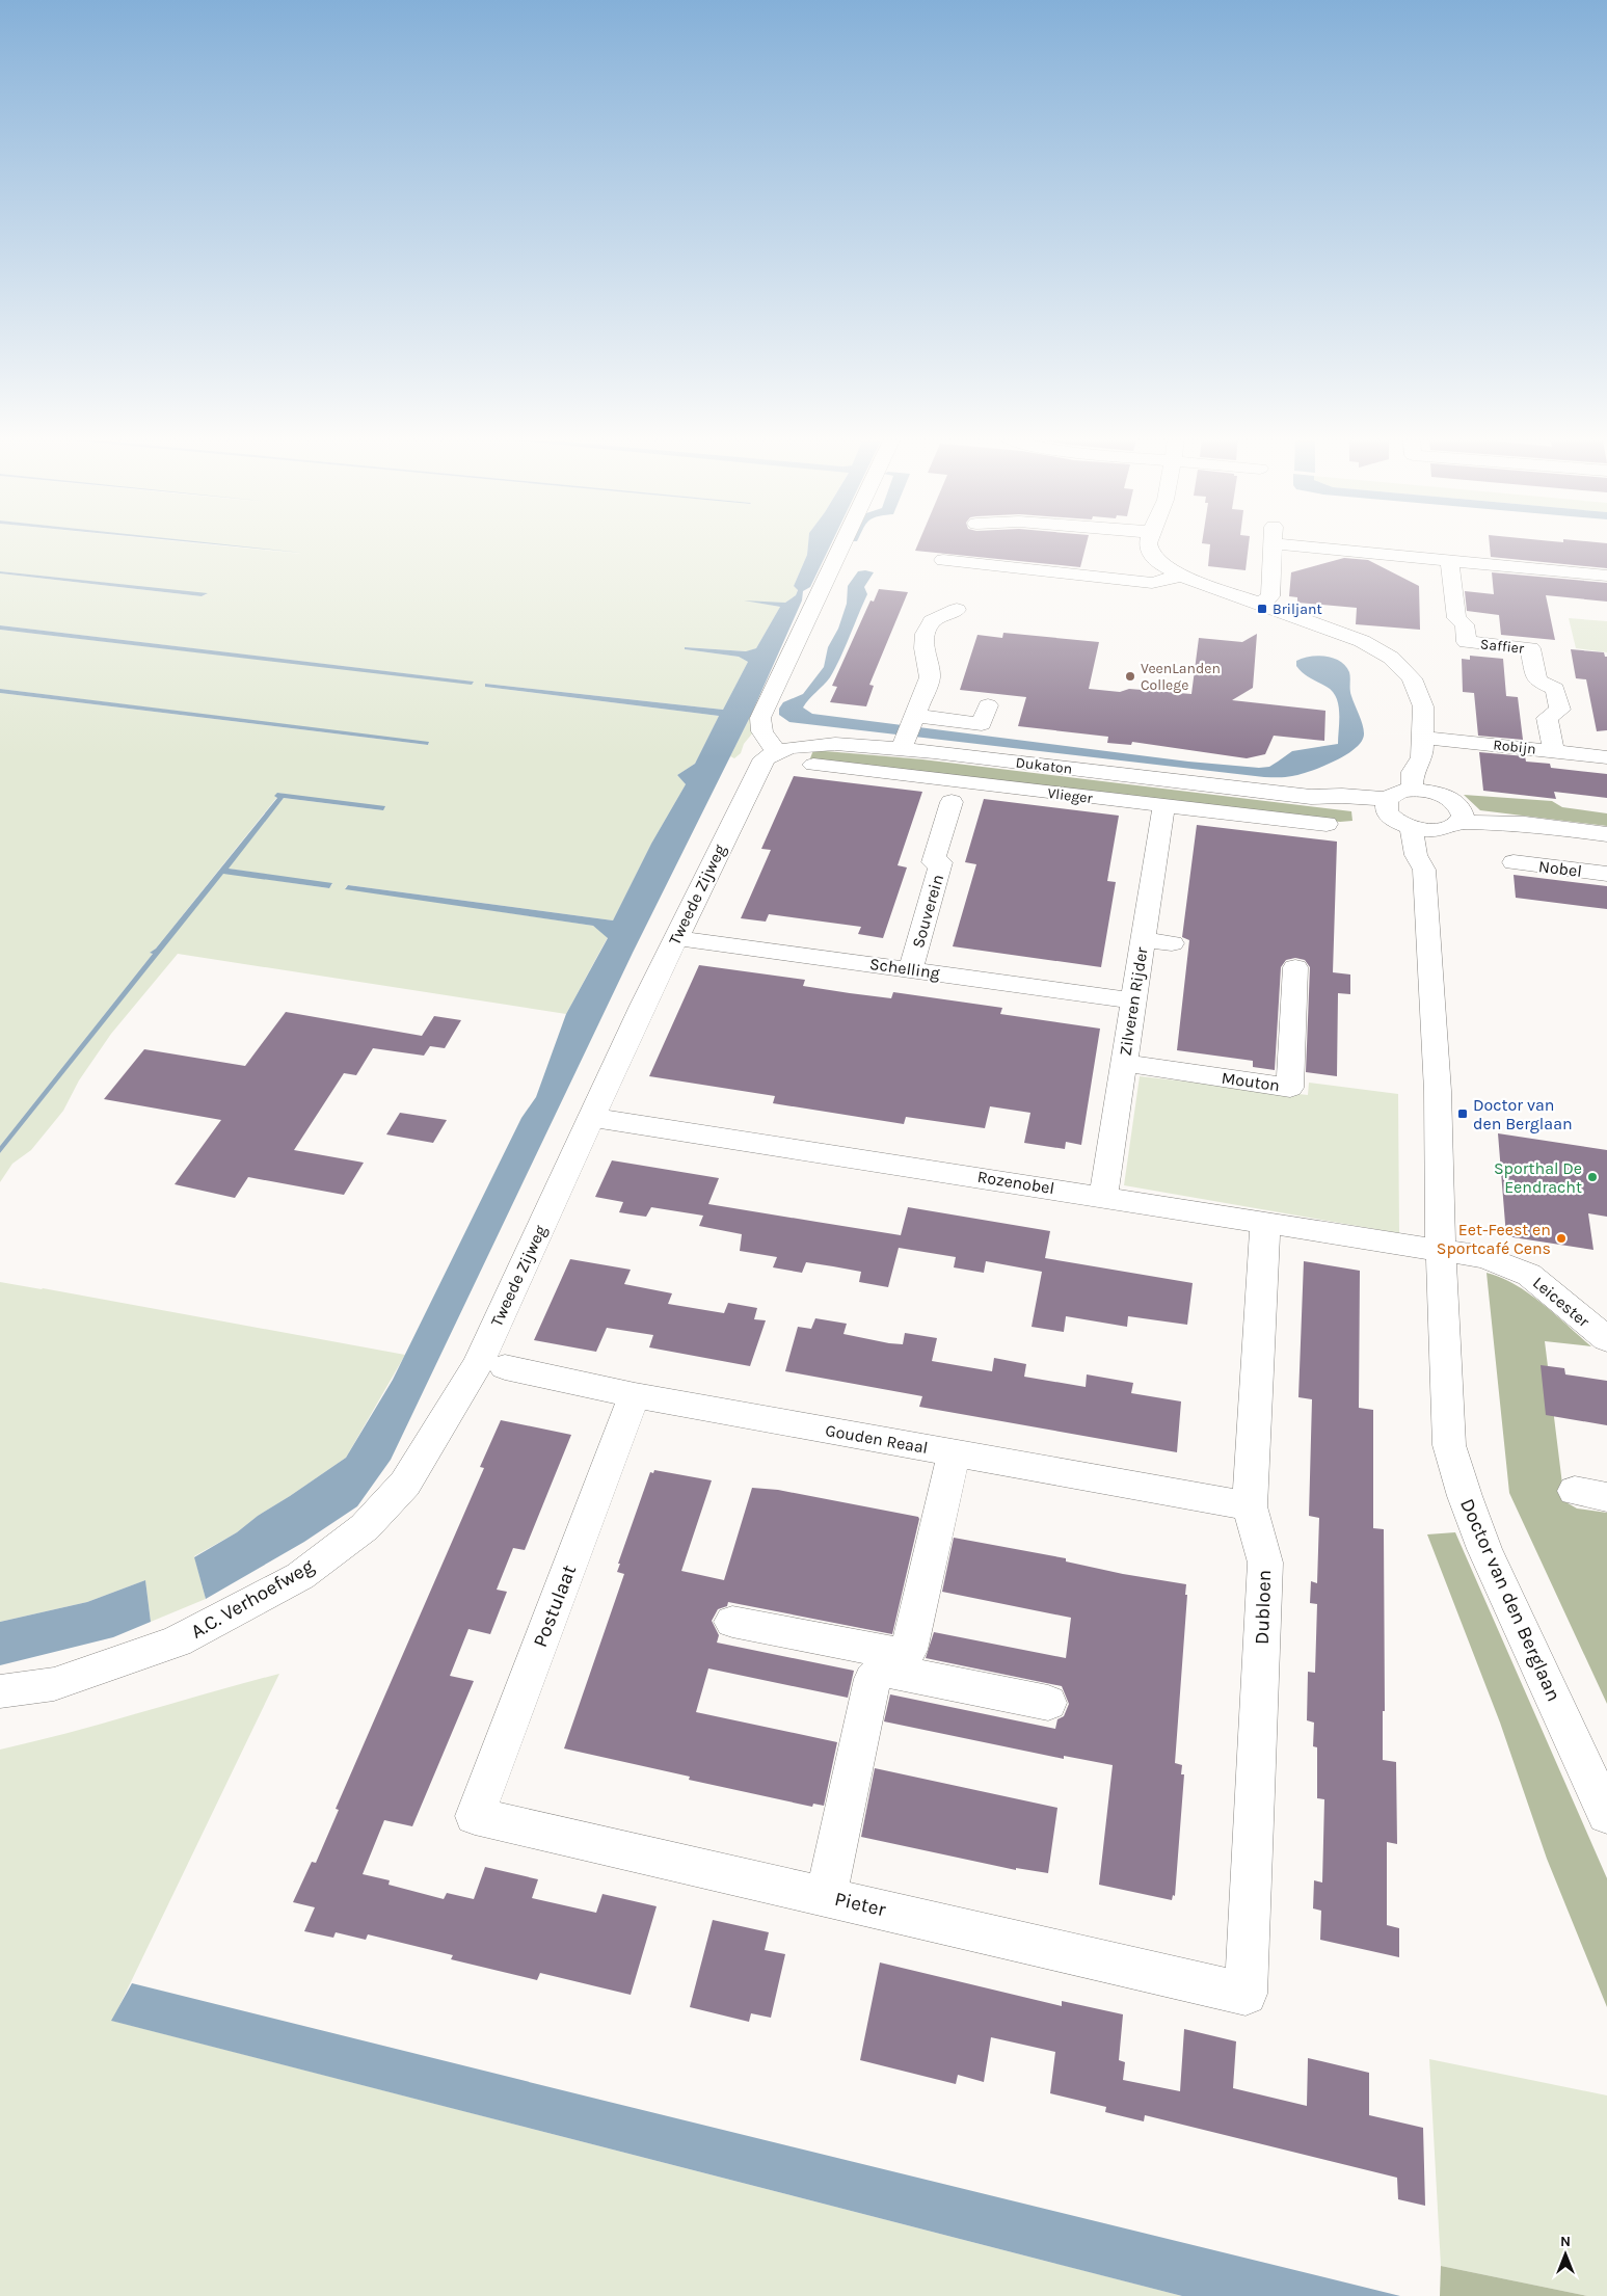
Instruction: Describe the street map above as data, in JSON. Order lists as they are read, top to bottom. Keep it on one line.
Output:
{"streets":{"street":["Saffier","Robijn","Dukaton","Vlieger","Nobel","Tweede Zijweg","Souverein","Schelling","Zilveren Rijder","Mouton","Rozenobel","Leicester","Gouden Reaal","A.C. Verhoefweg","Doctor van den Berglaan","Postulaat","Dubloen","Pieter"]},"crossings":[["Saffier","Robijn"],["Dukaton","Tweede Zijweg"],["Vlieger","Souverein"],["Vlieger","Zilveren Rijder"],["Tweede Zijweg","Schelling"],["Tweede Zijweg","Rozenobel"],["Tweede Zijweg","Gouden Reaal"],["Tweede Zijweg","A.C. Verhoefweg"],["Souverein","Schelling"],["Schelling","Zilveren Rijder"],["Zilveren Rijder","Mouton"],["Zilveren Rijder","Rozenobel"],["Rozenobel","Leicester"],["Rozenobel","Doctor van den Berglaan"],["Rozenobel","Dubloen"],["Leicester","Doctor van den Berglaan"],["Gouden Reaal","A.C. Verhoefweg"],["Gouden Reaal","Postulaat"],["Gouden Reaal","Dubloen"],["Postulaat","Pieter"],["Dubloen","Pieter"]],"places":{"transit":["Briljant","Doctor van den Berglaan"],"other":["VeenLanden College","Sporthal De Eendracht","Eet-Feest en Sportcafé Cens"]},"north":"top"}
